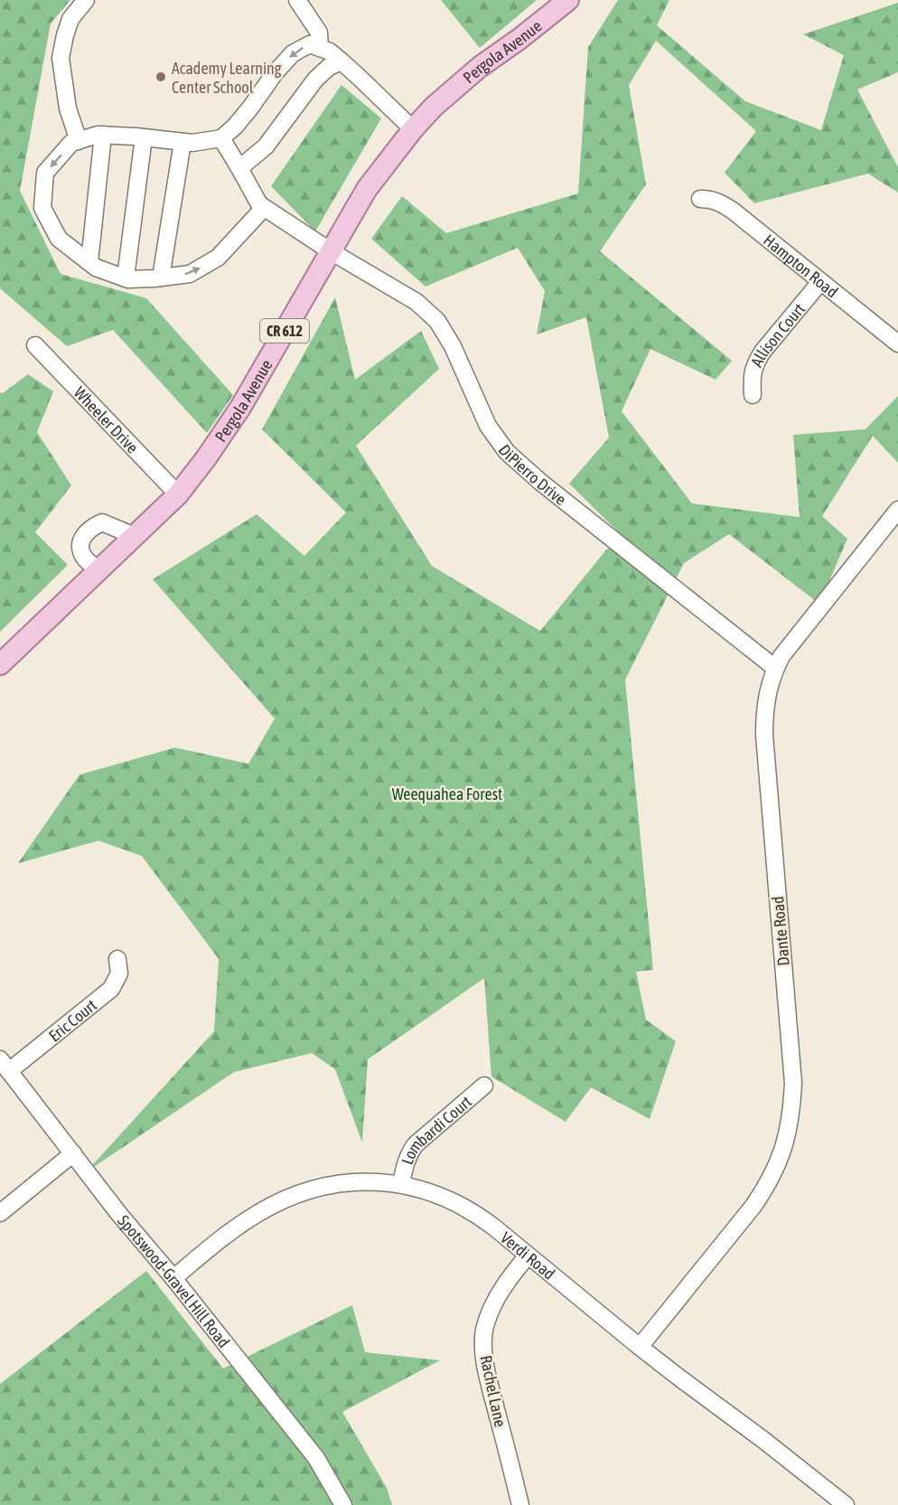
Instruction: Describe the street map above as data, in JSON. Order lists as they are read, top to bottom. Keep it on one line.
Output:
{"streets":{"main road":["Pergola Avenue","CR 612"],"street":["Hampton Road","Allison Court","Wheeler Drive","DiPierro Drive","Dante Road","Eric Court","Lombardi Court","Verdi Road","Spotswood-Gravel Hill Road","Rachel Lane"]},"crossings":[["Pergola Avenue","Wheeler Drive"],["Pergola Avenue","DiPierro Drive"],["Hampton Road","Allison Court"],["DiPierro Drive","Dante Road"],["Dante Road","Verdi Road"],["Eric Court","Spotswood-Gravel Hill Road"],["Lombardi Court","Verdi Road"],["Verdi Road","Spotswood-Gravel Hill Road"],["Verdi Road","Rachel Lane"]],"parks":["Weequahea Forest"],"places":["Academy Learning Center School"]}
